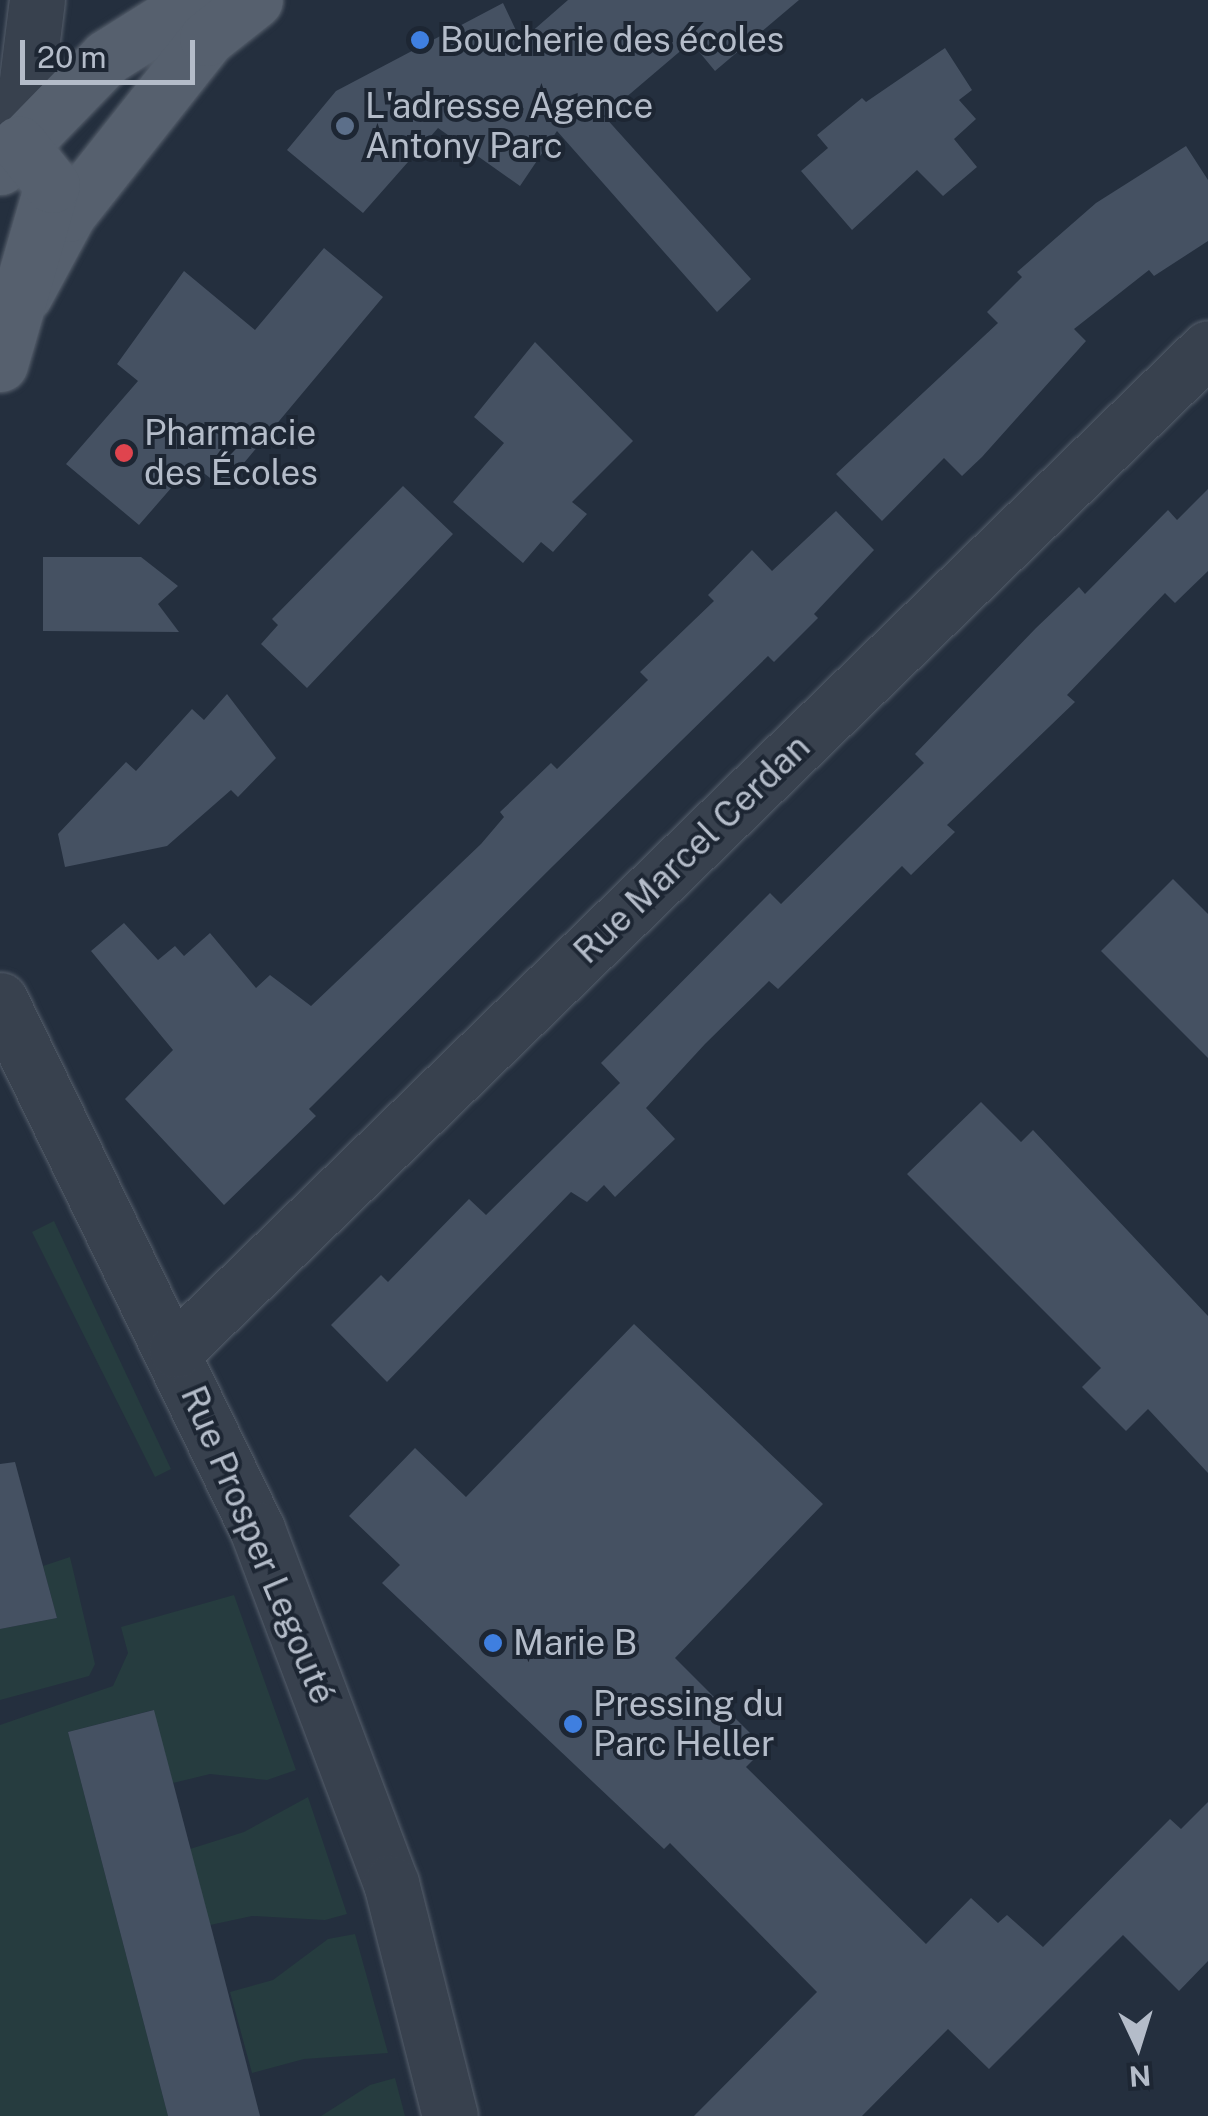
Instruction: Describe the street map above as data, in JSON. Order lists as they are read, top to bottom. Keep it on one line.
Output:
{"streets":{"street":["Rue Marcel Cerdan","Rue Prosper Legouté"]},"crossings":[["Rue Marcel Cerdan","Rue Prosper Legouté"]],"places":["Boucherie des écoles","L'adresse Agence Antony Parc","Pharmacie des Écoles","Marie B","Pressing du Parc Heller"],"scale_bar":"20 m","north":"bottom"}
